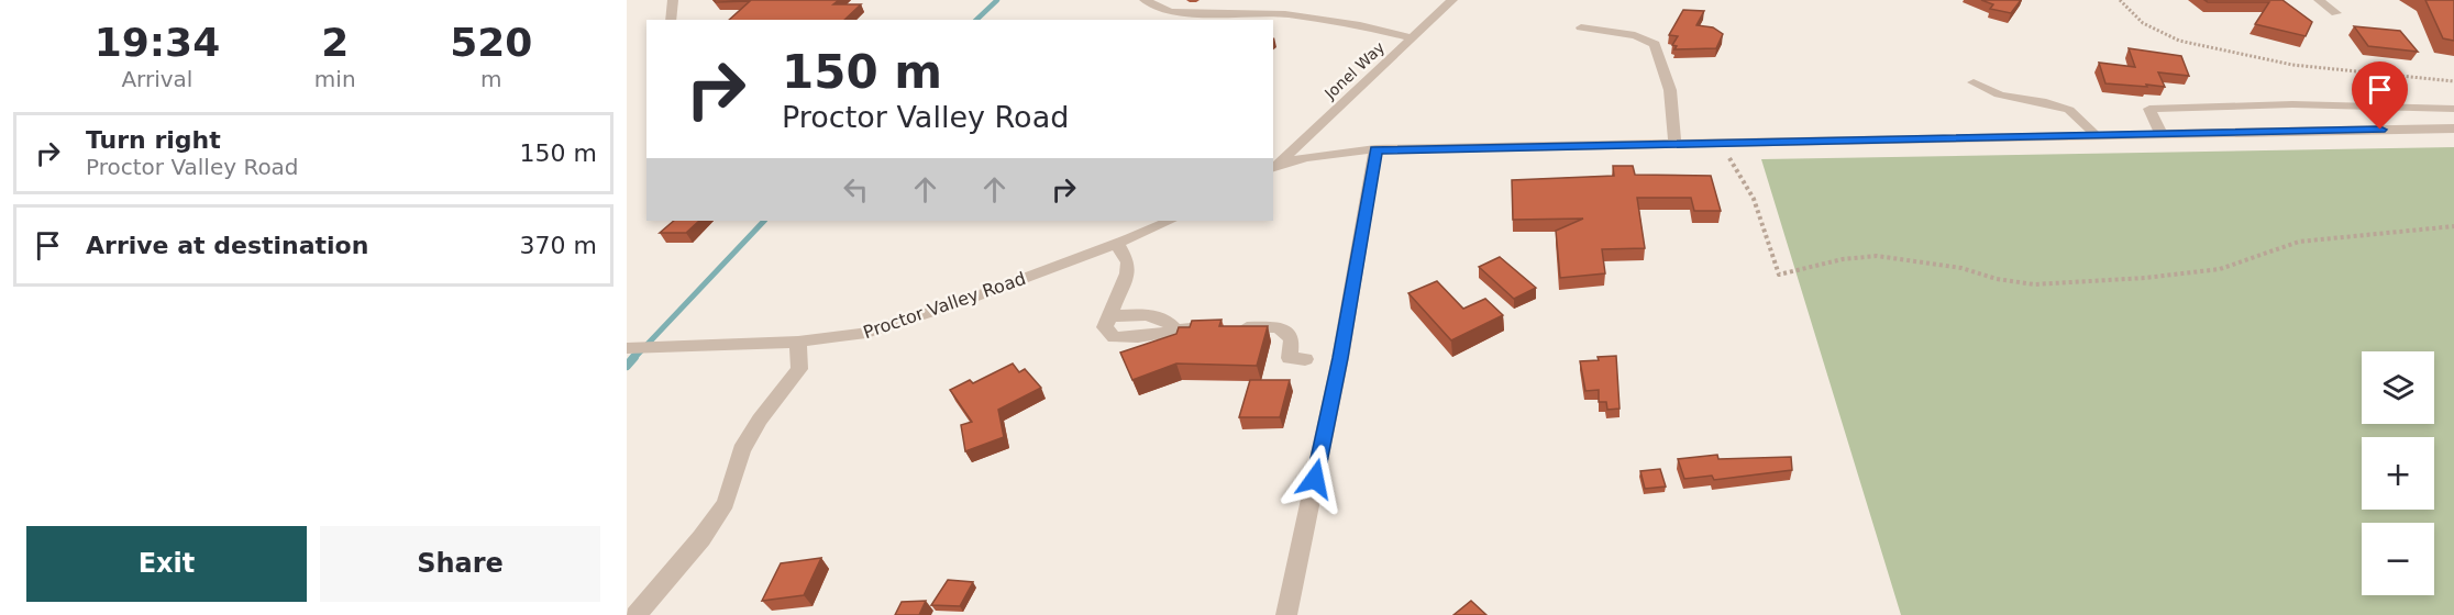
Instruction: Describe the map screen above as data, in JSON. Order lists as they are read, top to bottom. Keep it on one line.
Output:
{"streets":{"street":["Jonel Way","Proctor Valley Road"]},"page":{"eta":["19:34","Arrival","2","min","520","m"],"turn":["150 m","Proctor Valley Road"],"list":[{"name":"Turn right","note":"Proctor Valley Road","value":"150 m"},{"name":"Arrive at destination","value":"370 m"}],"map_buttons":["+","−"],"buttons":["Exit","Share"]}}
